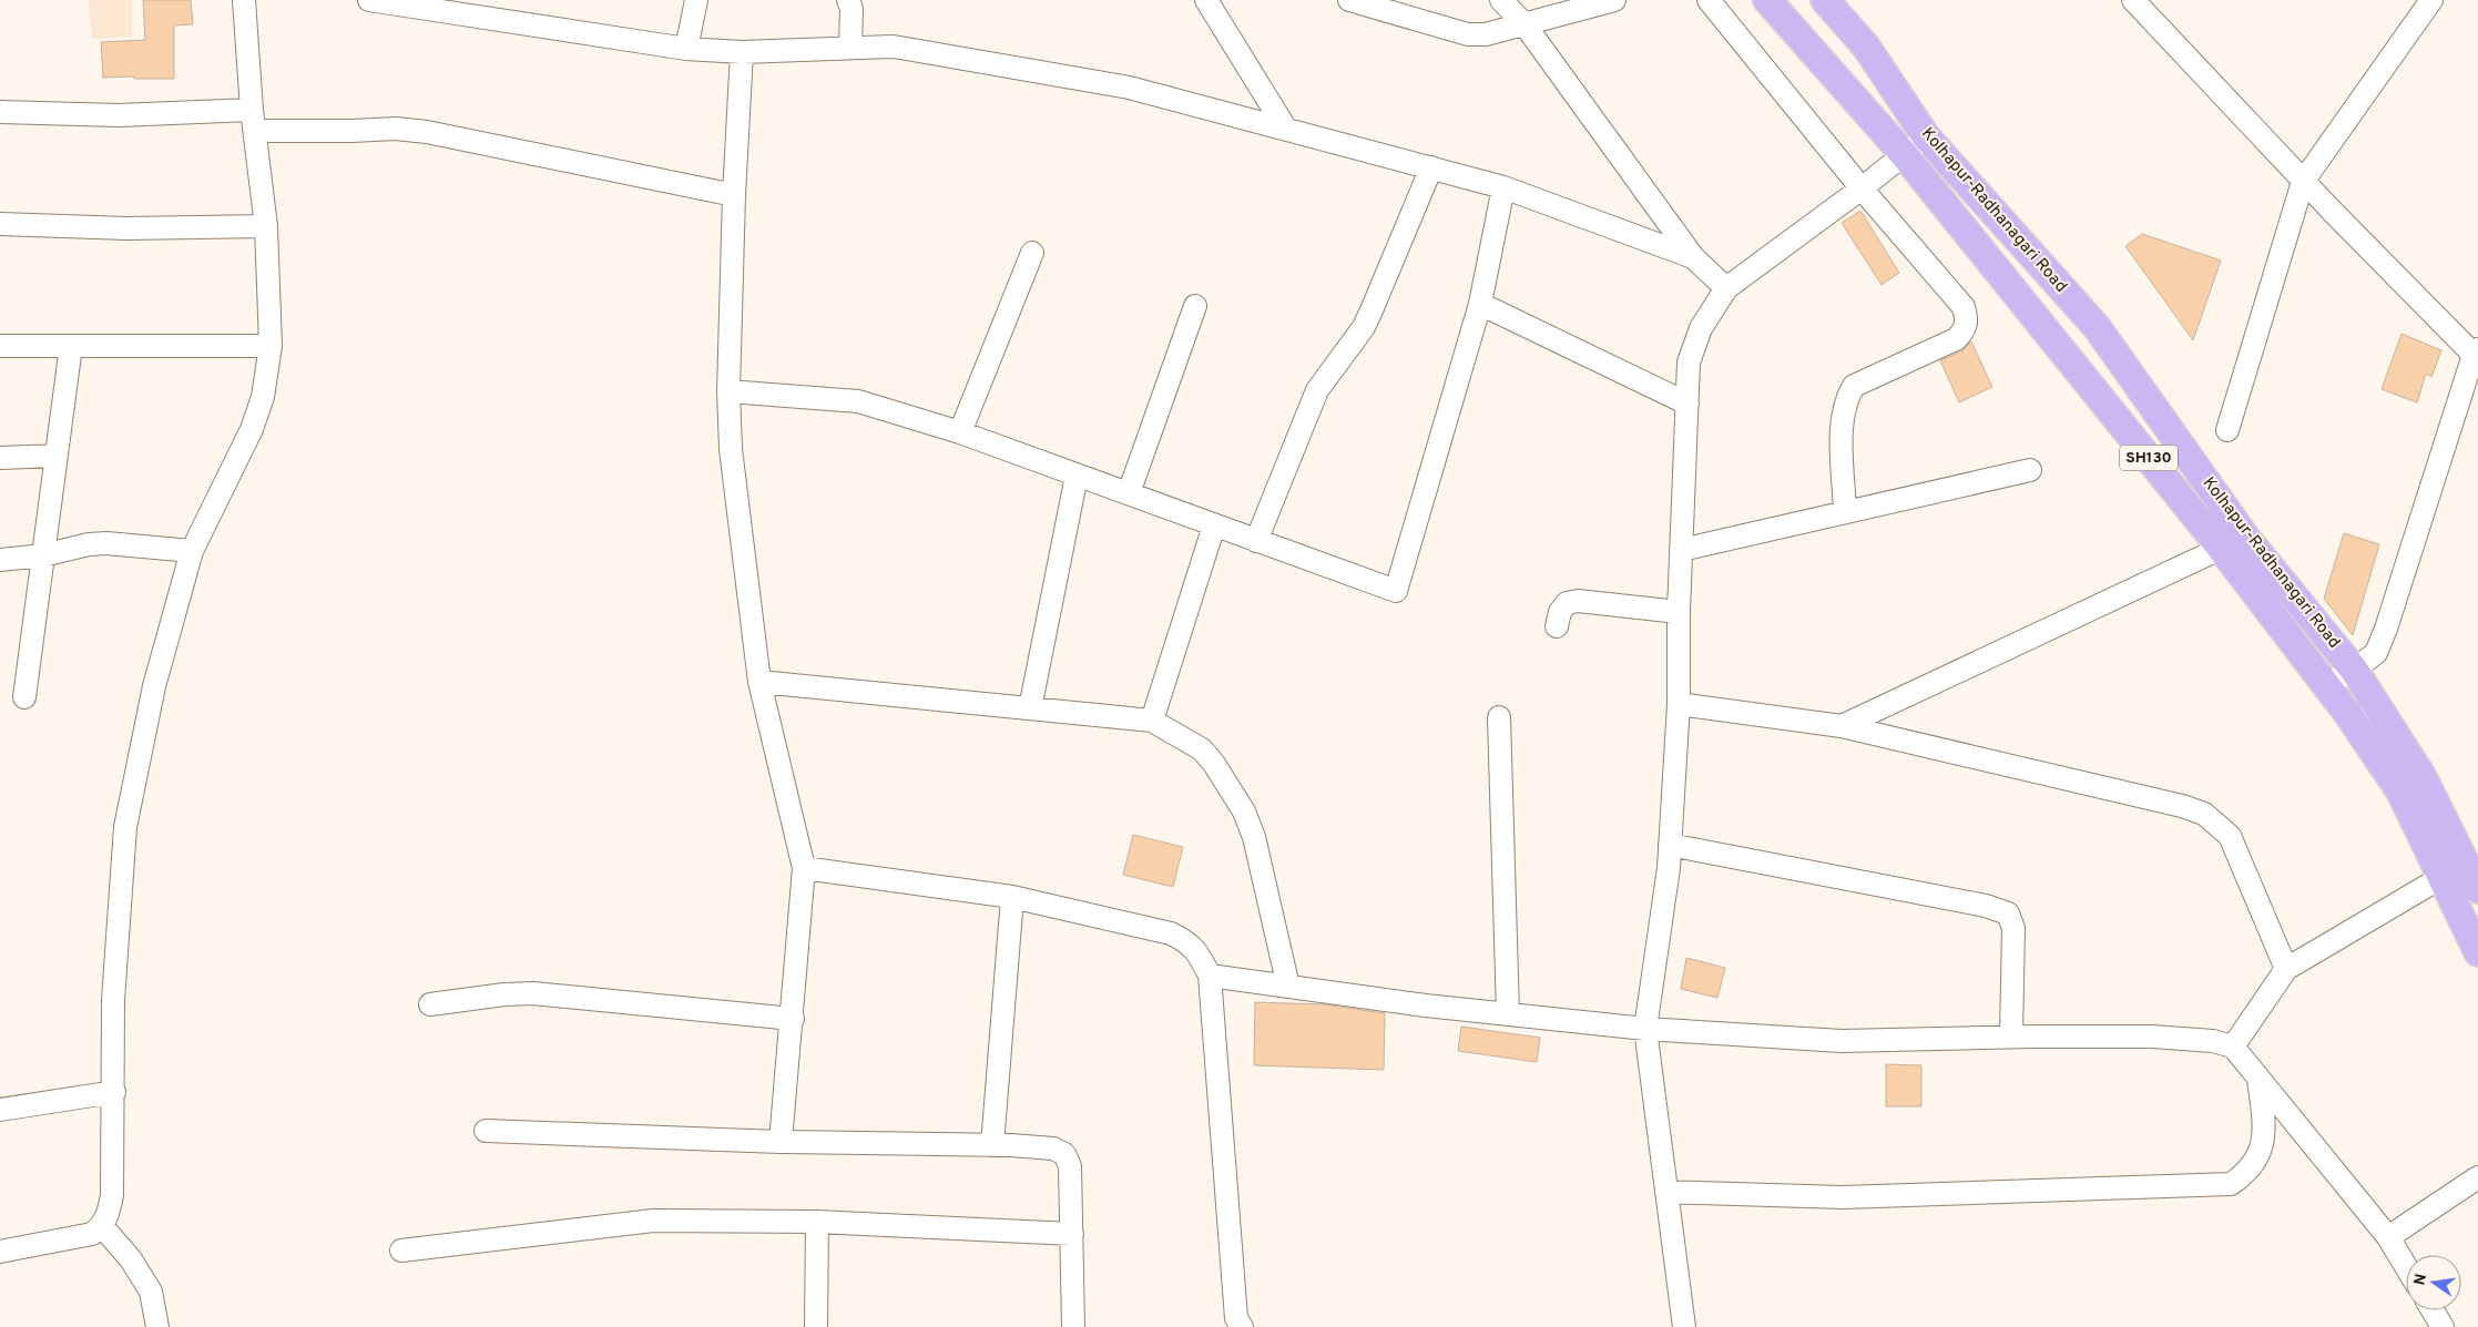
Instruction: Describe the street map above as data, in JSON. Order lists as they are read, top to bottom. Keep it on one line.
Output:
{"streets":{"main road":["Kolhapur-Radhanagari Road","SH130"]},"north":"left"}
